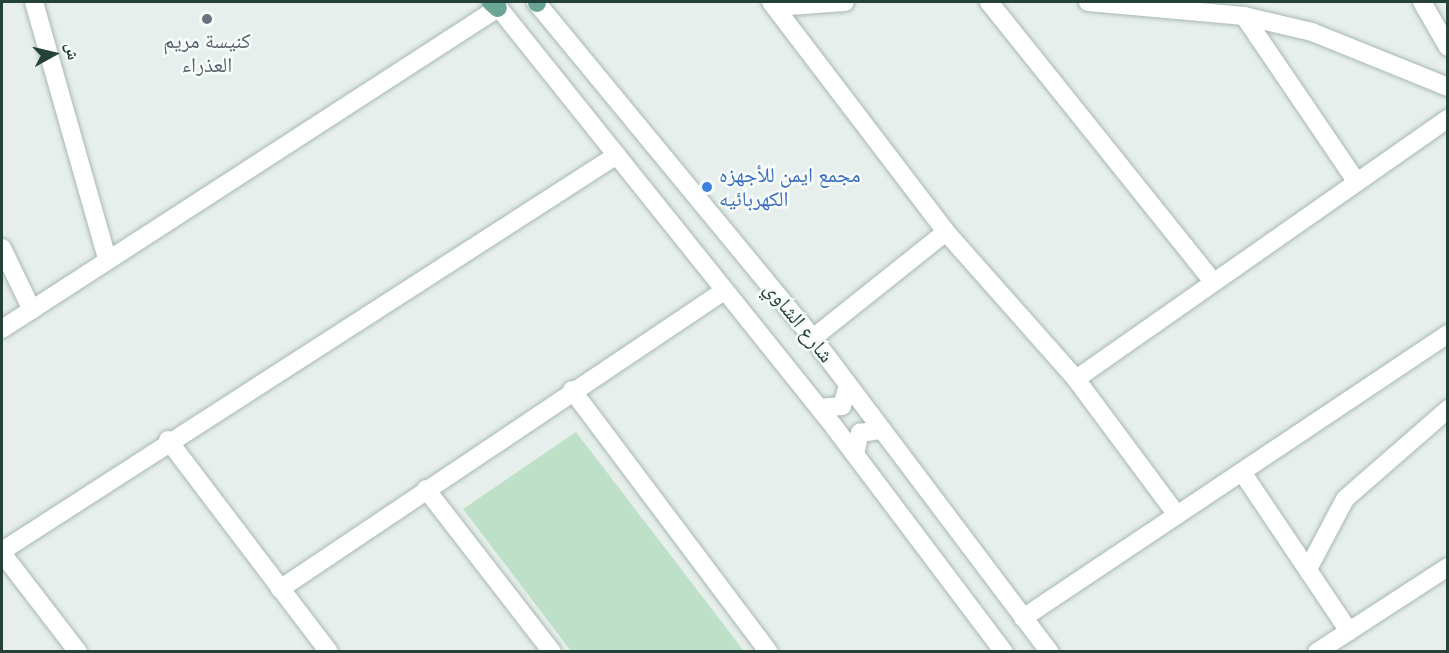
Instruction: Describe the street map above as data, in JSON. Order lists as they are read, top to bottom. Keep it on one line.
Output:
{"streets":{"street":["شارع الشاوي"]},"places":["كنيسة مريم العذراء","مجمع ايمن للأجهزه الكهربائيه"],"north":"right"}
